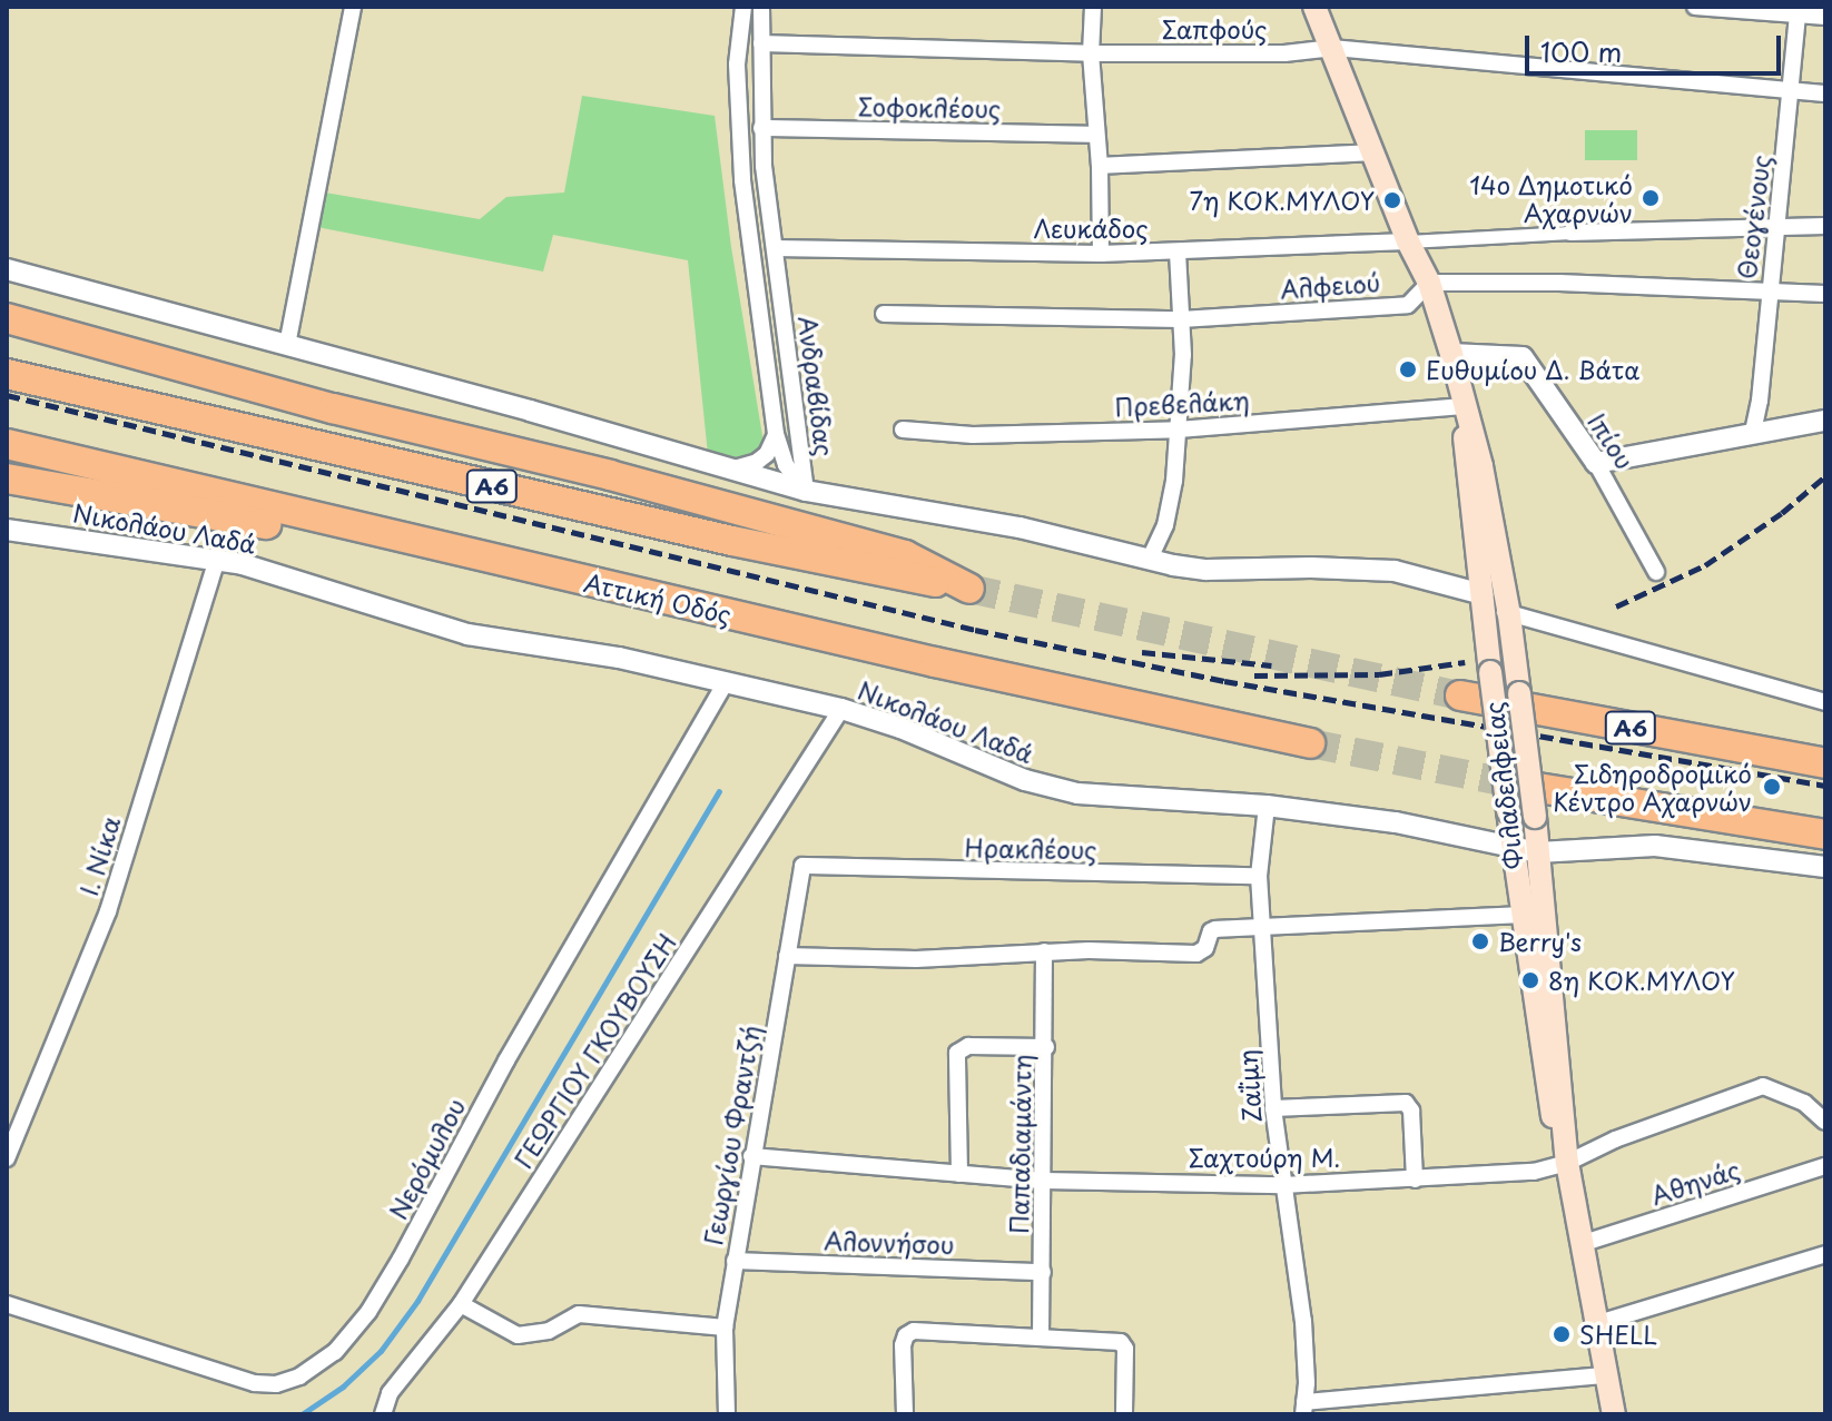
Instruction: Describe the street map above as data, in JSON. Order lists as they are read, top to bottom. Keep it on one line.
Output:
{"streets":{"highway":["Α6","Αττική Οδός"],"main road":["Φιλαδελφείας"],"street":["Σαπφούς","Σοφοκλέους","Θεογένους","Λευκάδος","Αλφειού","Ανδραβίδας","Πρεβελάκη","Ιπίου","Νικολάου Λαδά","Ηρακλέους","Ι. Νίκα","ΓΕΩΡΓΙΟΥ ΓΚΟΥΒΟΥΣΗ","Ζαΐμη","Γεωργίου Φραντζή","Παπαδιαμάντη","Σαχτούρη Μ.","Νερόμυλου","Αθηνάς","Αλοννήσου"]},"crossings":[["Σαπφούς","Θεογένους"],["Σαπφούς","Ανδραβίδας"],["Σαπφούς","Φιλαδελφείας"],["Σοφοκλέους","Ανδραβίδας"],["Λευκάδος","Ανδραβίδας"],["Λευκάδος","Φιλαδελφείας"],["Αλφειού","Φιλαδελφείας"],["Πρεβελάκη","Φιλαδελφείας"],["Ιπίου","Φιλαδελφείας"],["Νικολάου Λαδά","Φιλαδελφείας"],["Νικολάου Λαδά","Ι. Νίκα"],["Νικολάου Λαδά","ΓΕΩΡΓΙΟΥ ΓΚΟΥΒΟΥΣΗ"],["Νικολάου Λαδά","Ζαΐμη"],["Νικολάου Λαδά","Νερόμυλου"],["Φιλαδελφείας","Σαχτούρη Μ."],["Φιλαδελφείας","Αθηνάς"],["Ηρακλέους","Ζαΐμη"],["Ηρακλέους","Γεωργίου Φραντζή"],["Ζαΐμη","Σαχτούρη Μ."],["Γεωργίου Φραντζή","Σαχτούρη Μ."],["Γεωργίου Φραντζή","Αλοννήσου"],["Παπαδιαμάντη","Σαχτούρη Μ."],["Παπαδιαμάντη","Αλοννήσου"]],"places":["14ο Δημοτικό Αχαρνών","7η ΚΟΚ.ΜΥΛΟΥ","Ευθυμίου Δ. Βάτα","Σιδηροδρομικό Κέντρο Αχαρνών","Berry's","8η ΚΟΚ.ΜΥΛΟΥ","SHELL"],"scale_bar":"100 m"}
